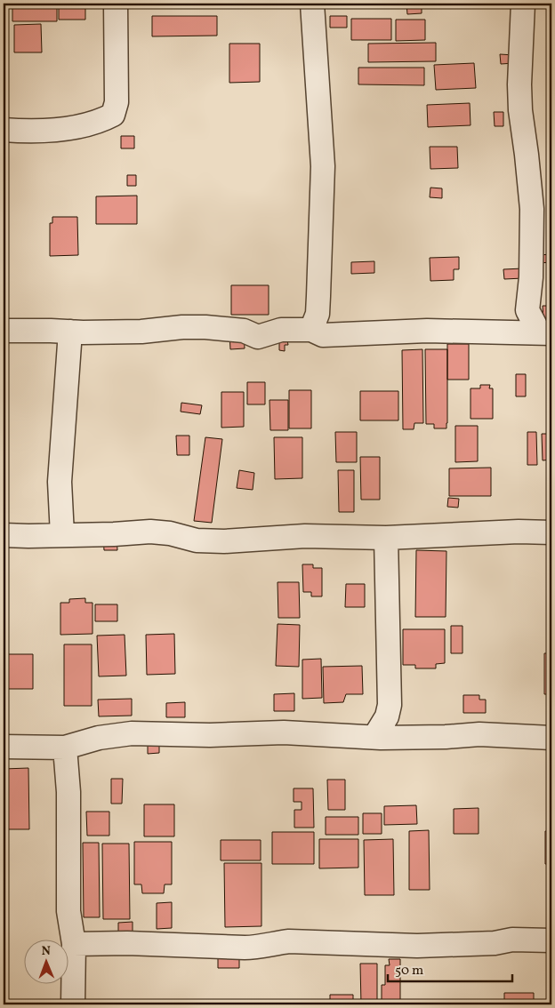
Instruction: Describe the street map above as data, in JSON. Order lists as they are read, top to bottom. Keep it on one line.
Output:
{"scale_bar":"50 m","north":"top"}
